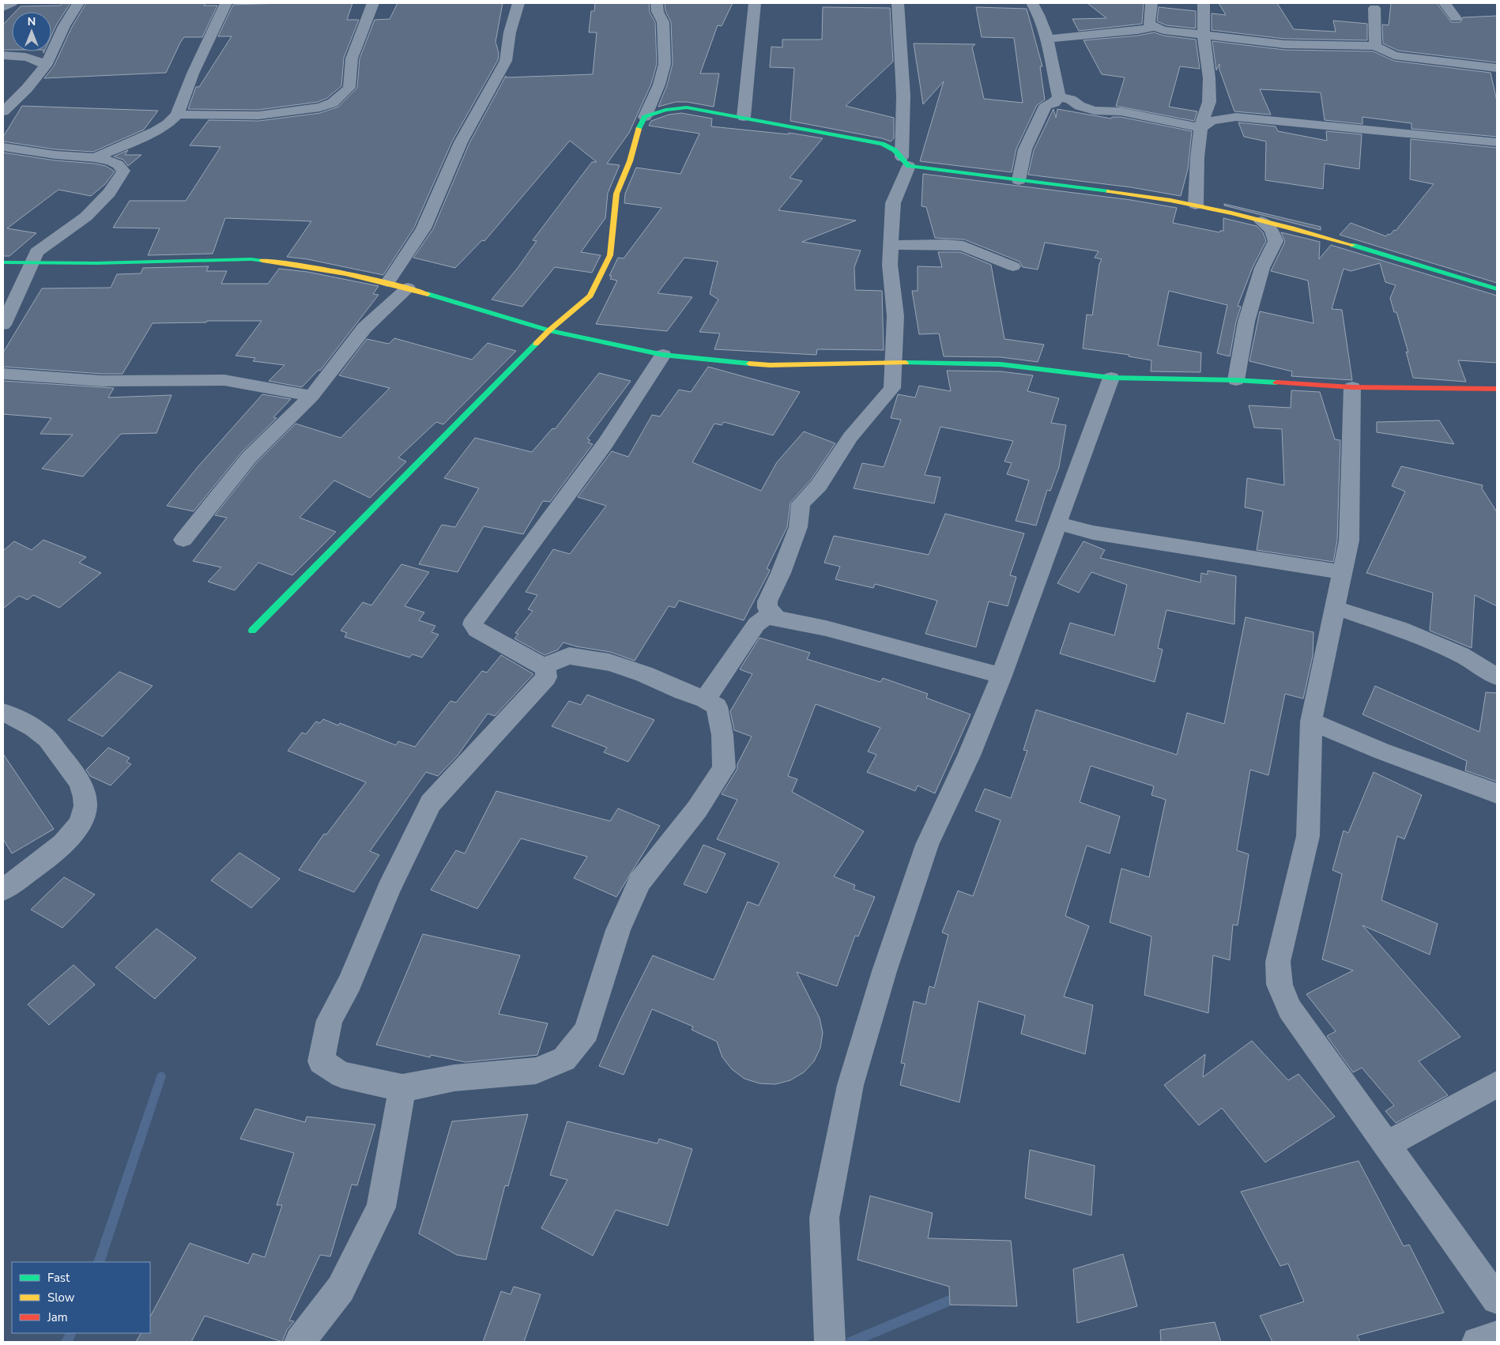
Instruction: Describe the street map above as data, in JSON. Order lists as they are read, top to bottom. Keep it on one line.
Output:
{"legend":["Fast","Slow","Jam"],"north":"top"}
